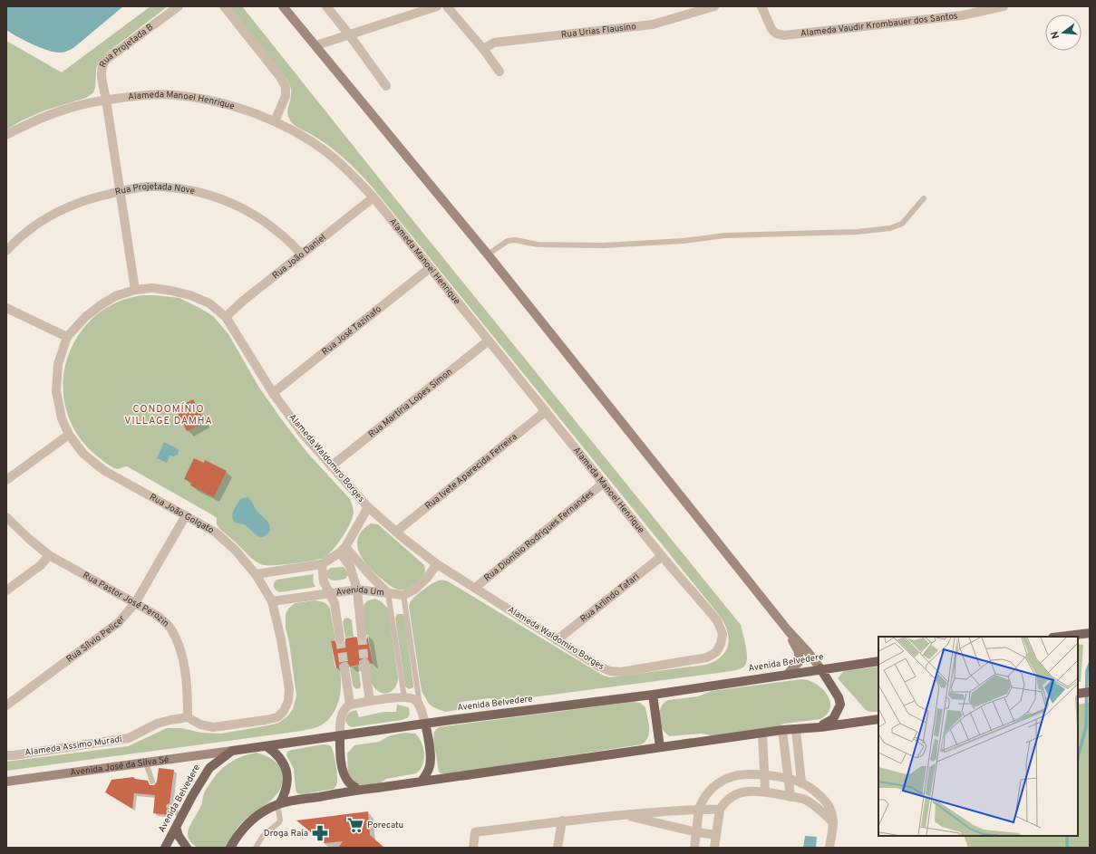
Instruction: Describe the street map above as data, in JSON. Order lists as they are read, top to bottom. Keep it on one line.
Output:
{"streets":{"main road":["Avenida Belvedere"],"street":["Alameda Vaudir Krombauer dos Santos","Rua Urias Flausino","Rua Projetada B","Alameda Manoel Henrique","Rua Projetada Nove","Rua João Daniel","Rua José Tazinafo","Rua Martíria Lopes Simon","Alameda Waldomiro Borges","Rua Ivete Aparecida Ferreira","Rua João Golgato","Rua Dionísio Rodrigues Fernandes","Avenida Um","Rua Arlindo Tafari","Rua Pastor José Perozin","Rua Sílvio Pelicer","Alameda Assimo Muradi","Avenida José da Silva Sé"]},"crossings":[["Rua Projetada B","Alameda Manoel Henrique"],["Rua Projetada B","Rua Projetada Nove"],["Rua Projetada B","Alameda Waldomiro Borges"],["Alameda Manoel Henrique","Rua João Daniel"],["Alameda Manoel Henrique","Rua José Tazinafo"],["Alameda Manoel Henrique","Rua Martíria Lopes Simon"],["Alameda Manoel Henrique","Alameda Waldomiro Borges"],["Alameda Manoel Henrique","Rua Ivete Aparecida Ferreira"],["Alameda Manoel Henrique","Rua Dionísio Rodrigues Fernandes"],["Alameda Manoel Henrique","Rua Arlindo Tafari"],["Rua Projetada Nove","Rua João Daniel"],["Rua João Daniel","Alameda Waldomiro Borges"],["Rua José Tazinafo","Alameda Waldomiro Borges"],["Rua Martíria Lopes Simon","Alameda Waldomiro Borges"],["Alameda Waldomiro Borges","Rua Ivete Aparecida Ferreira"],["Alameda Waldomiro Borges","Rua João Golgato"],["Alameda Waldomiro Borges","Rua Dionísio Rodrigues Fernandes"],["Alameda Waldomiro Borges","Rua Arlindo Tafari"],["Rua João Golgato","Avenida Um"],["Rua João Golgato","Rua Pastor José Perozin"],["Rua João Golgato","Rua Sílvio Pelicer"],["Rua João Golgato","Alameda Assimo Muradi"],["Rua Pastor José Perozin","Rua Sílvio Pelicer"],["Rua Pastor José Perozin","Alameda Assimo Muradi"],["Avenida Belvedere","Avenida José da Silva Sé"]],"districts":["CONDOMÍNIO VILLAGE DAMHA"],"places":{"supermarket":["Porecatu"],"pharmacy":["Droga Raia"]},"north":"left"}
